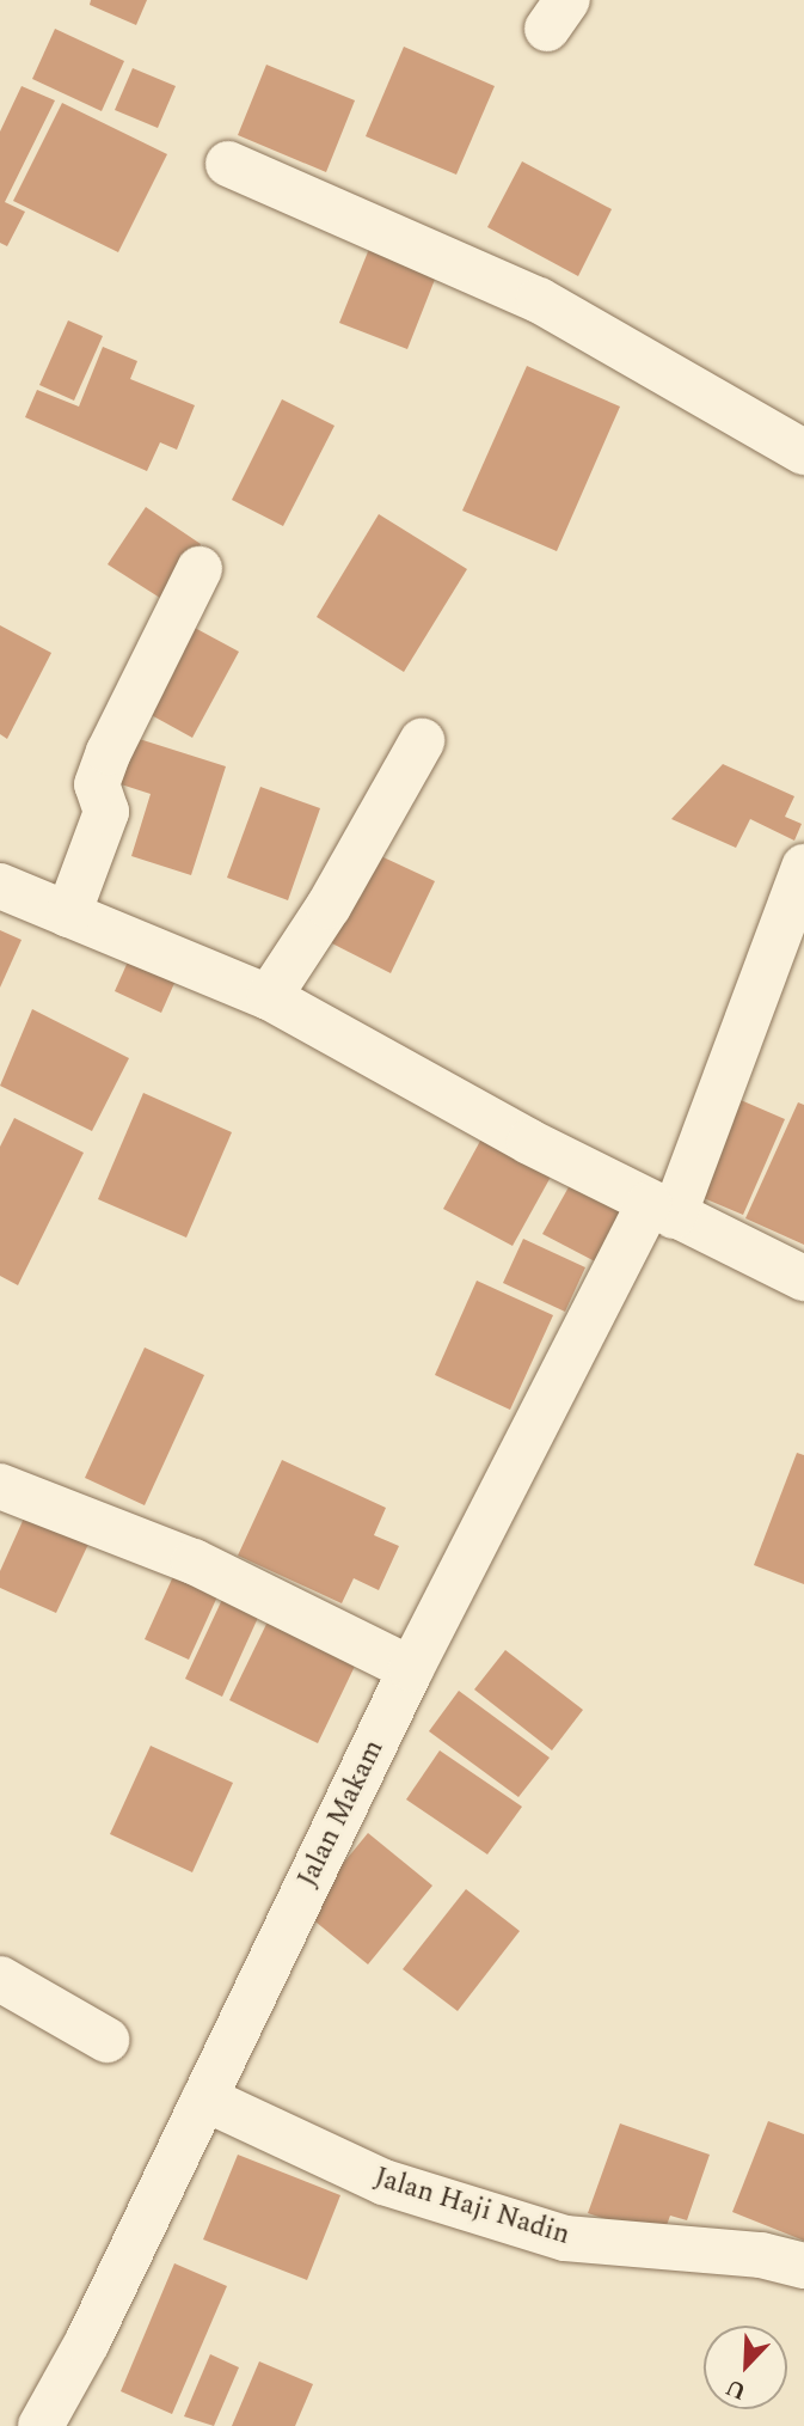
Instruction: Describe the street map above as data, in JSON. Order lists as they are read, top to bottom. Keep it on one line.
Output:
{"streets":{"street":["Jalan Makam","Jalan Haji Nadin"]},"crossings":[["Jalan Makam","Jalan Haji Nadin"]],"north":"bottom left"}
